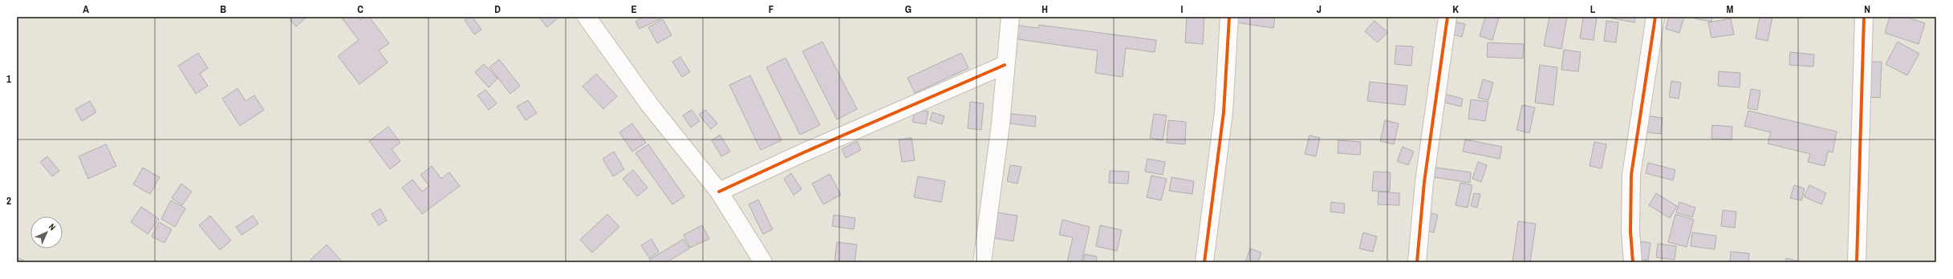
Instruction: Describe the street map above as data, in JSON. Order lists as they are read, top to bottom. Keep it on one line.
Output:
{"north":"top right","grid":{"columns":["A","B","C","D","E","F","G","H","I","J","K","L","M","N"],"rows":["1","2"]}}
